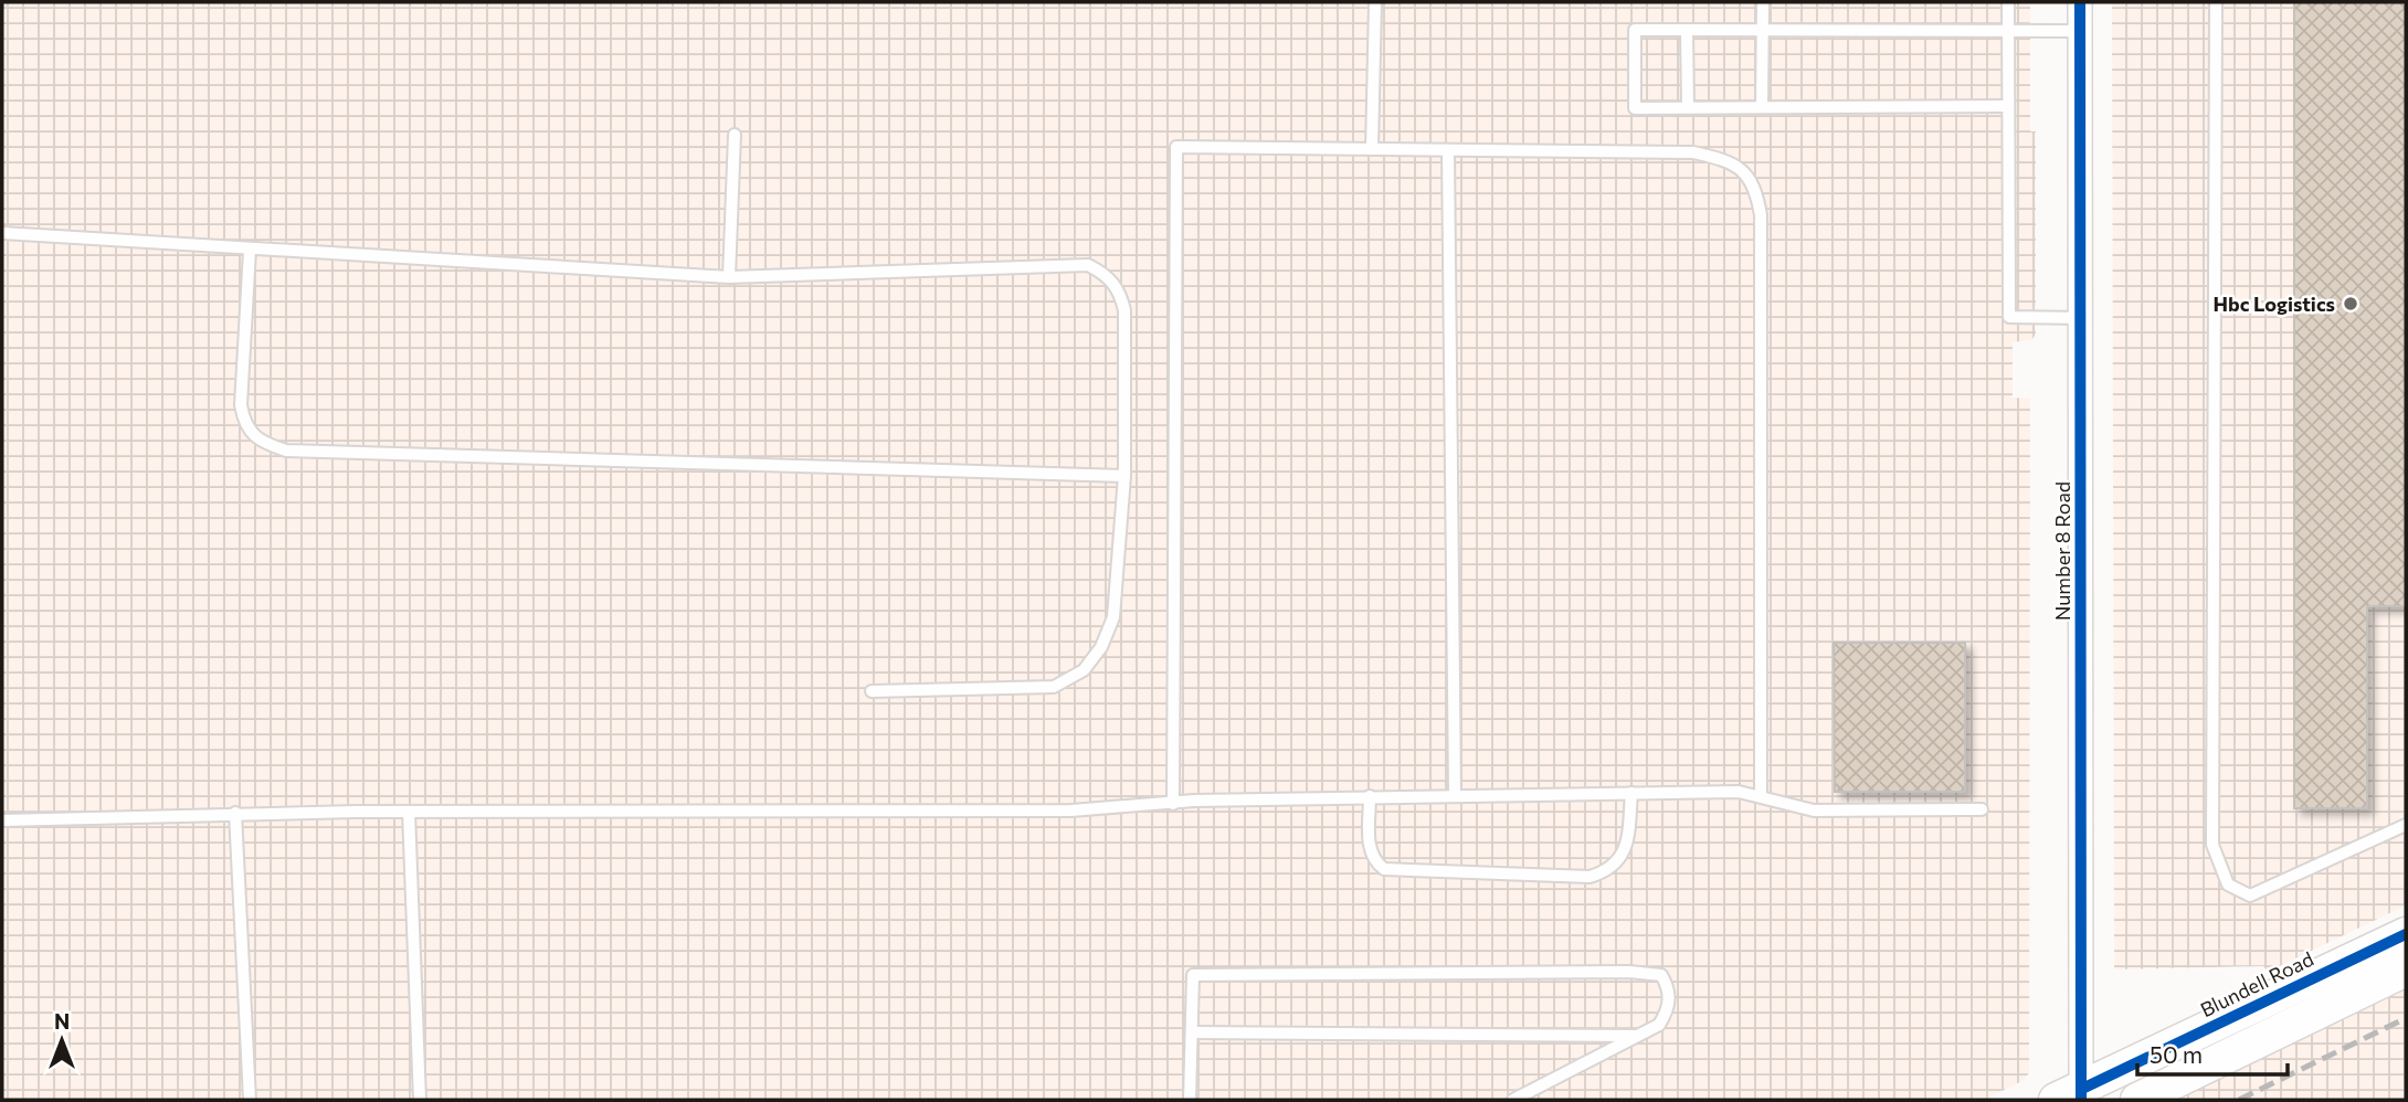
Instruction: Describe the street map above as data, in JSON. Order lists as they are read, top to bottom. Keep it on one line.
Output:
{"streets":{"main road":["Blundell Road"],"street":["Number 8 Road"]},"crossings":[["Number 8 Road","Blundell Road"]],"places":["Hbc Logistics"],"scale_bar":"50 m","north":"top"}
